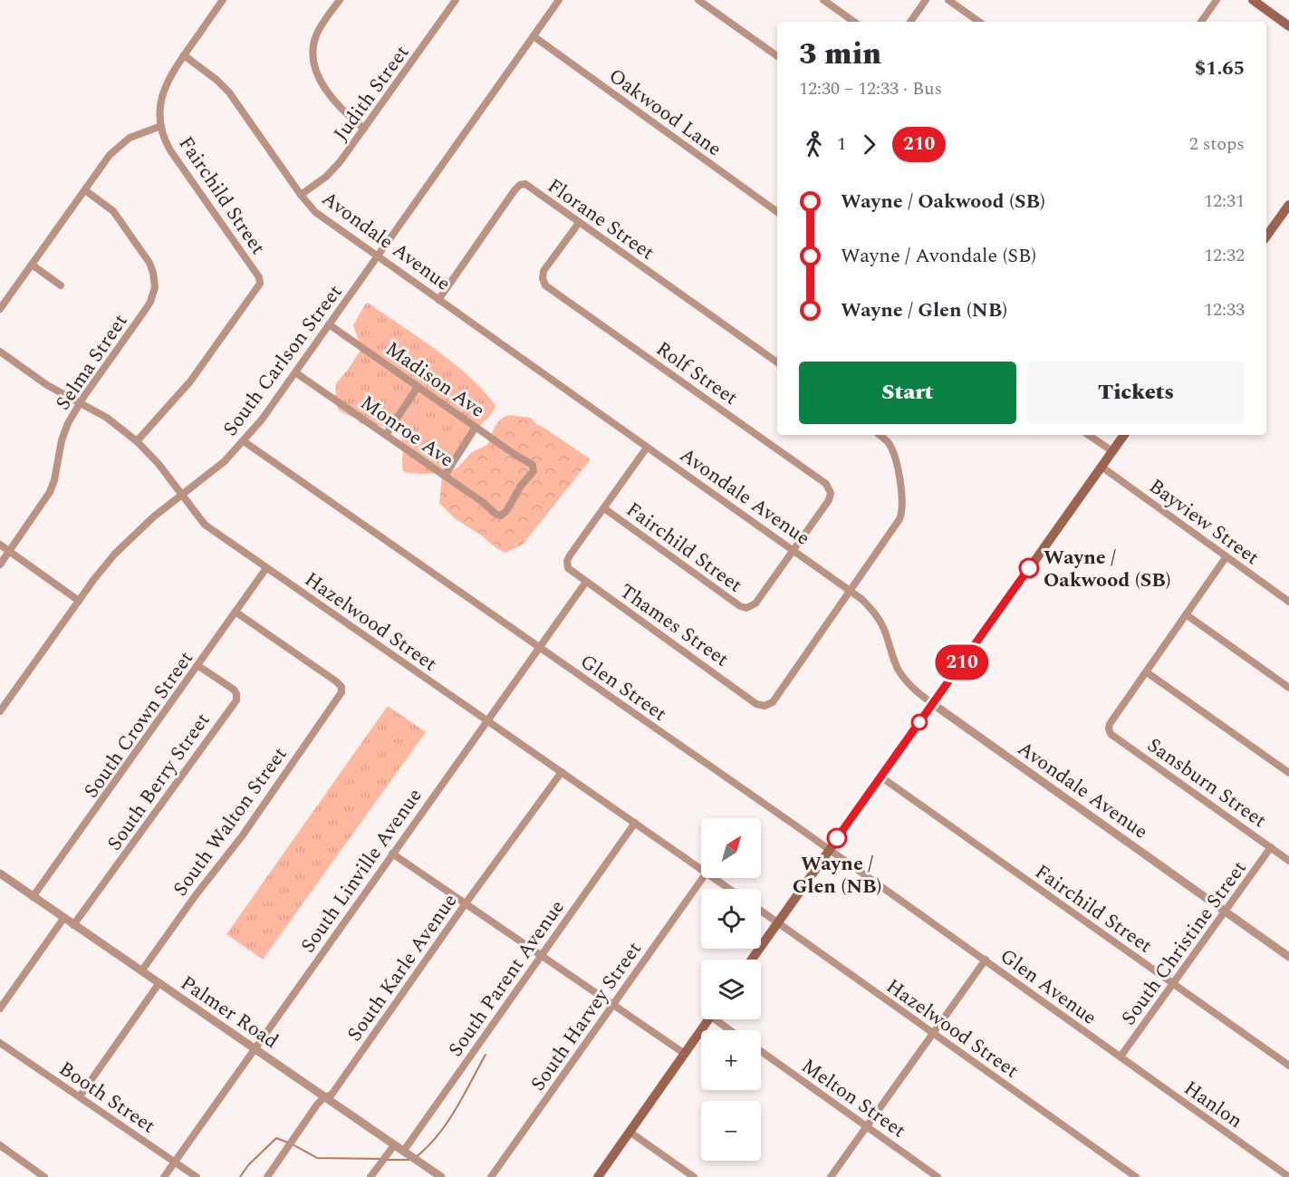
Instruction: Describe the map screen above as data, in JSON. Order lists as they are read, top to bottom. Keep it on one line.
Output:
{"streets":{"street":["Judith Street","Oakwood Lane","Fairchild Street","Florane Street","Avondale Avenue","South Carlson Street","Selma Street","Rolf Street","Madison Ave","Monroe Ave","Bayview Street","Hazelwood Street","Thames Street","Glen Street","South Crown Street","South Berry Street","Sansburn Street","South Walton Street","South Linville Avenue","South Christine Street","South Karle Avenue","South Parent Avenue","Glen Avenue","Palmer Road","South Harvey Street","Booth Street","Melton Street","Hanlon"]},"crossings":[["Judith Street","Avondale Avenue"],["Oakwood Lane","South Carlson Street"],["Fairchild Street","Avondale Avenue"],["Fairchild Street","Rolf Street"],["Fairchild Street","Hazelwood Street"],["Fairchild Street","Thames Street"],["Fairchild Street","South Christine Street"],["Florane Street","Avondale Avenue"],["Florane Street","Rolf Street"],["Avondale Avenue","South Carlson Street"],["Avondale Avenue","Rolf Street"],["Avondale Avenue","Thames Street"],["Avondale Avenue","South Christine Street"],["South Carlson Street","Madison Ave"],["South Carlson Street","Monroe Ave"],["South Carlson Street","Hazelwood Street"],["South Carlson Street","Glen Street"],["Selma Street","Hazelwood Street"],["Madison Ave","Monroe Ave"],["Hazelwood Street","South Crown Street"],["Hazelwood Street","South Linville Avenue"],["Hazelwood Street","South Karle Avenue"],["Hazelwood Street","South Parent Avenue"],["Thames Street","South Linville Avenue"],["Glen Street","South Linville Avenue"],["Glen Street","Glen Avenue"],["South Crown Street","South Berry Street"],["South Crown Street","South Walton Street"],["South Crown Street","Palmer Road"],["South Berry Street","Palmer Road"],["Sansburn Street","South Christine Street"],["South Walton Street","Palmer Road"],["South Linville Avenue","Palmer Road"],["South Linville Avenue","Booth Street"],["South Christine Street","Glen Avenue"],["South Christine Street","Hanlon"],["South Karle Avenue","Palmer Road"],["South Parent Avenue","Palmer Road"],["Glen Avenue","Hanlon"]],"places":["Wayne / Oakwood (SB)","Wayne / Glen (NB)"],"lines":["bus line 210"],"north":"top right","page":{"on_map":"210","heading":["3 min","12:30 – 12:33 · Bus","$1.65"],"legs":["1","210","2 stops"],"list":[{"name":"Wayne / Oakwood (SB)","value":"12:31"},{"name":"Wayne / Avondale (SB)","value":"12:32"},{"name":"Wayne / Glen (NB)","value":"12:33"}],"buttons":["Start","Tickets"],"map_buttons":["+","−"]}}
